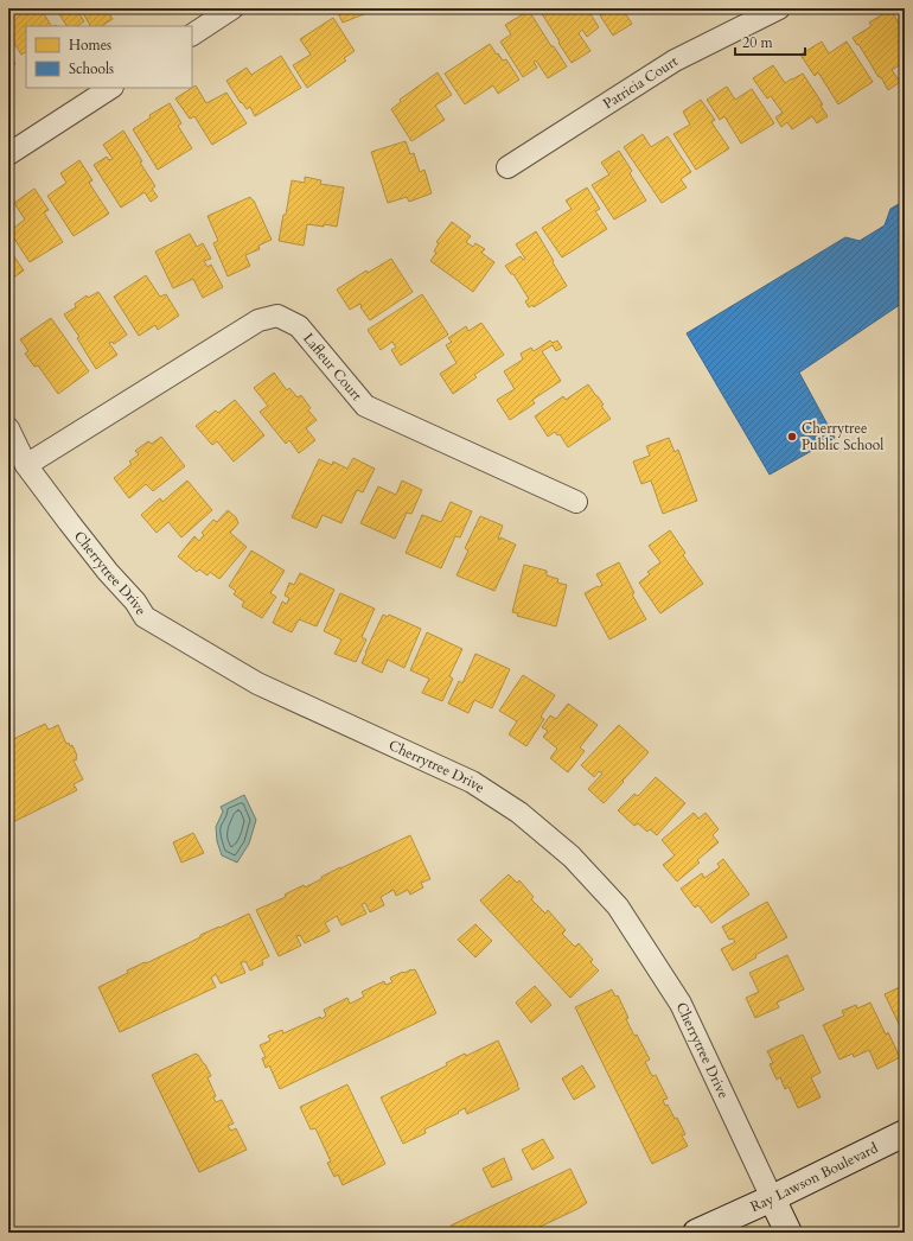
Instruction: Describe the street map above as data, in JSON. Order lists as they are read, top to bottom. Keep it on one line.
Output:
{"streets":{"street":["Patricia Court","Lafleur Court","Cherrytree Drive","Ray Lawson Boulevard"]},"crossings":[["Lafleur Court","Cherrytree Drive"],["Cherrytree Drive","Ray Lawson Boulevard"]],"places":["Cherrytree Public School"],"legend":["Homes","Schools"],"scale_bar":"20 m"}
